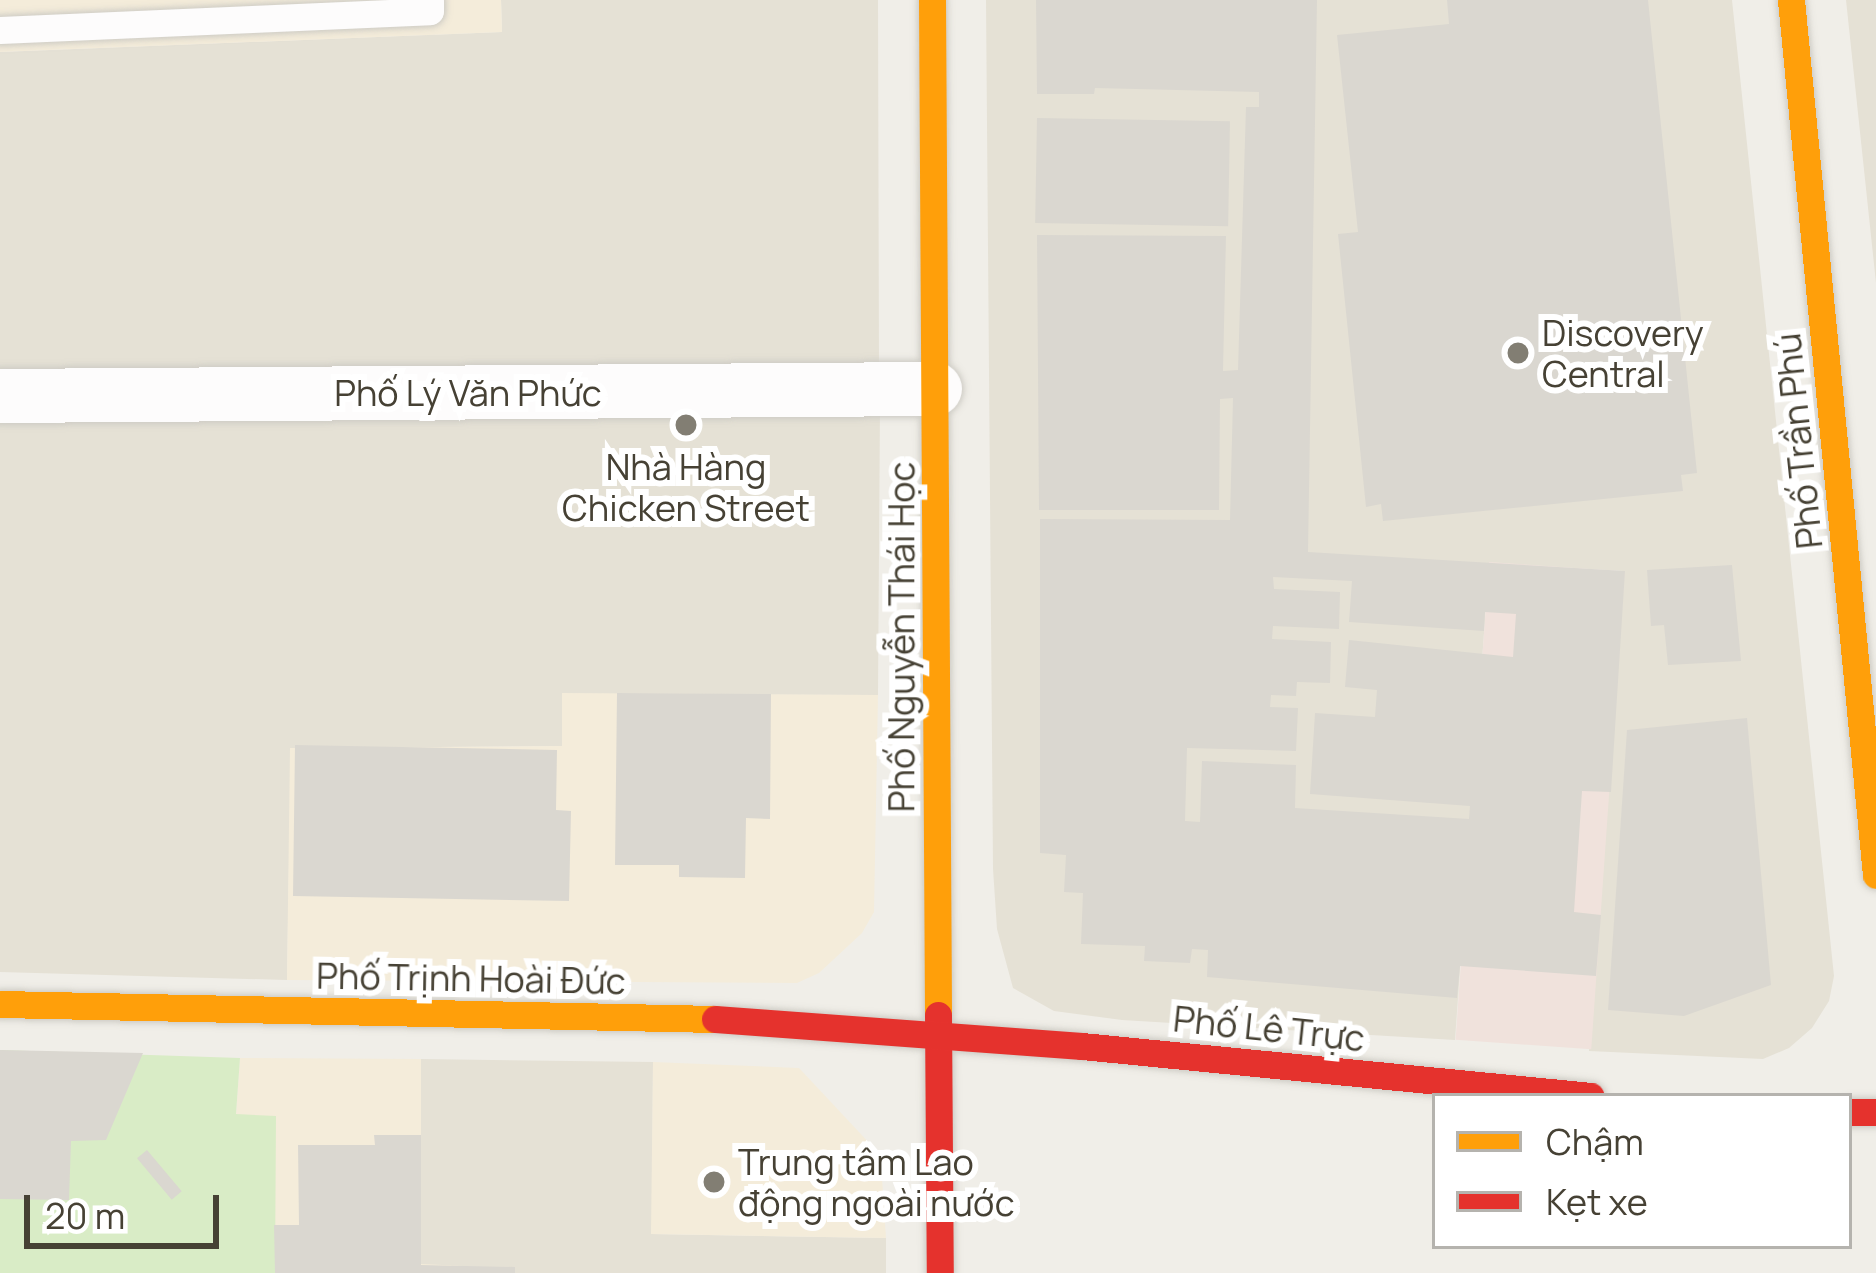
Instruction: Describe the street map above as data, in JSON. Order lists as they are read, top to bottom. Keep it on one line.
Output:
{"streets":{"main road":["Phố Trần Phú","Phố Nguyễn Thái Học","Phố Trịnh Hoài Đức","Phố Lê Trực"],"street":["Phố Lý Văn Phức"]},"crossings":[["Phố Lý Văn Phức","Phố Nguyễn Thái Học"],["Phố Nguyễn Thái Học","Phố Trịnh Hoài Đức"],["Phố Nguyễn Thái Học","Phố Lê Trực"],["Phố Trịnh Hoài Đức","Phố Lê Trực"]],"places":["Discovery Central","Nhà Hàng Chicken Street","Trung tâm Lao động ngoài nước"],"legend":["Chậm","Kẹt xe"],"scale_bar":"20 m"}
